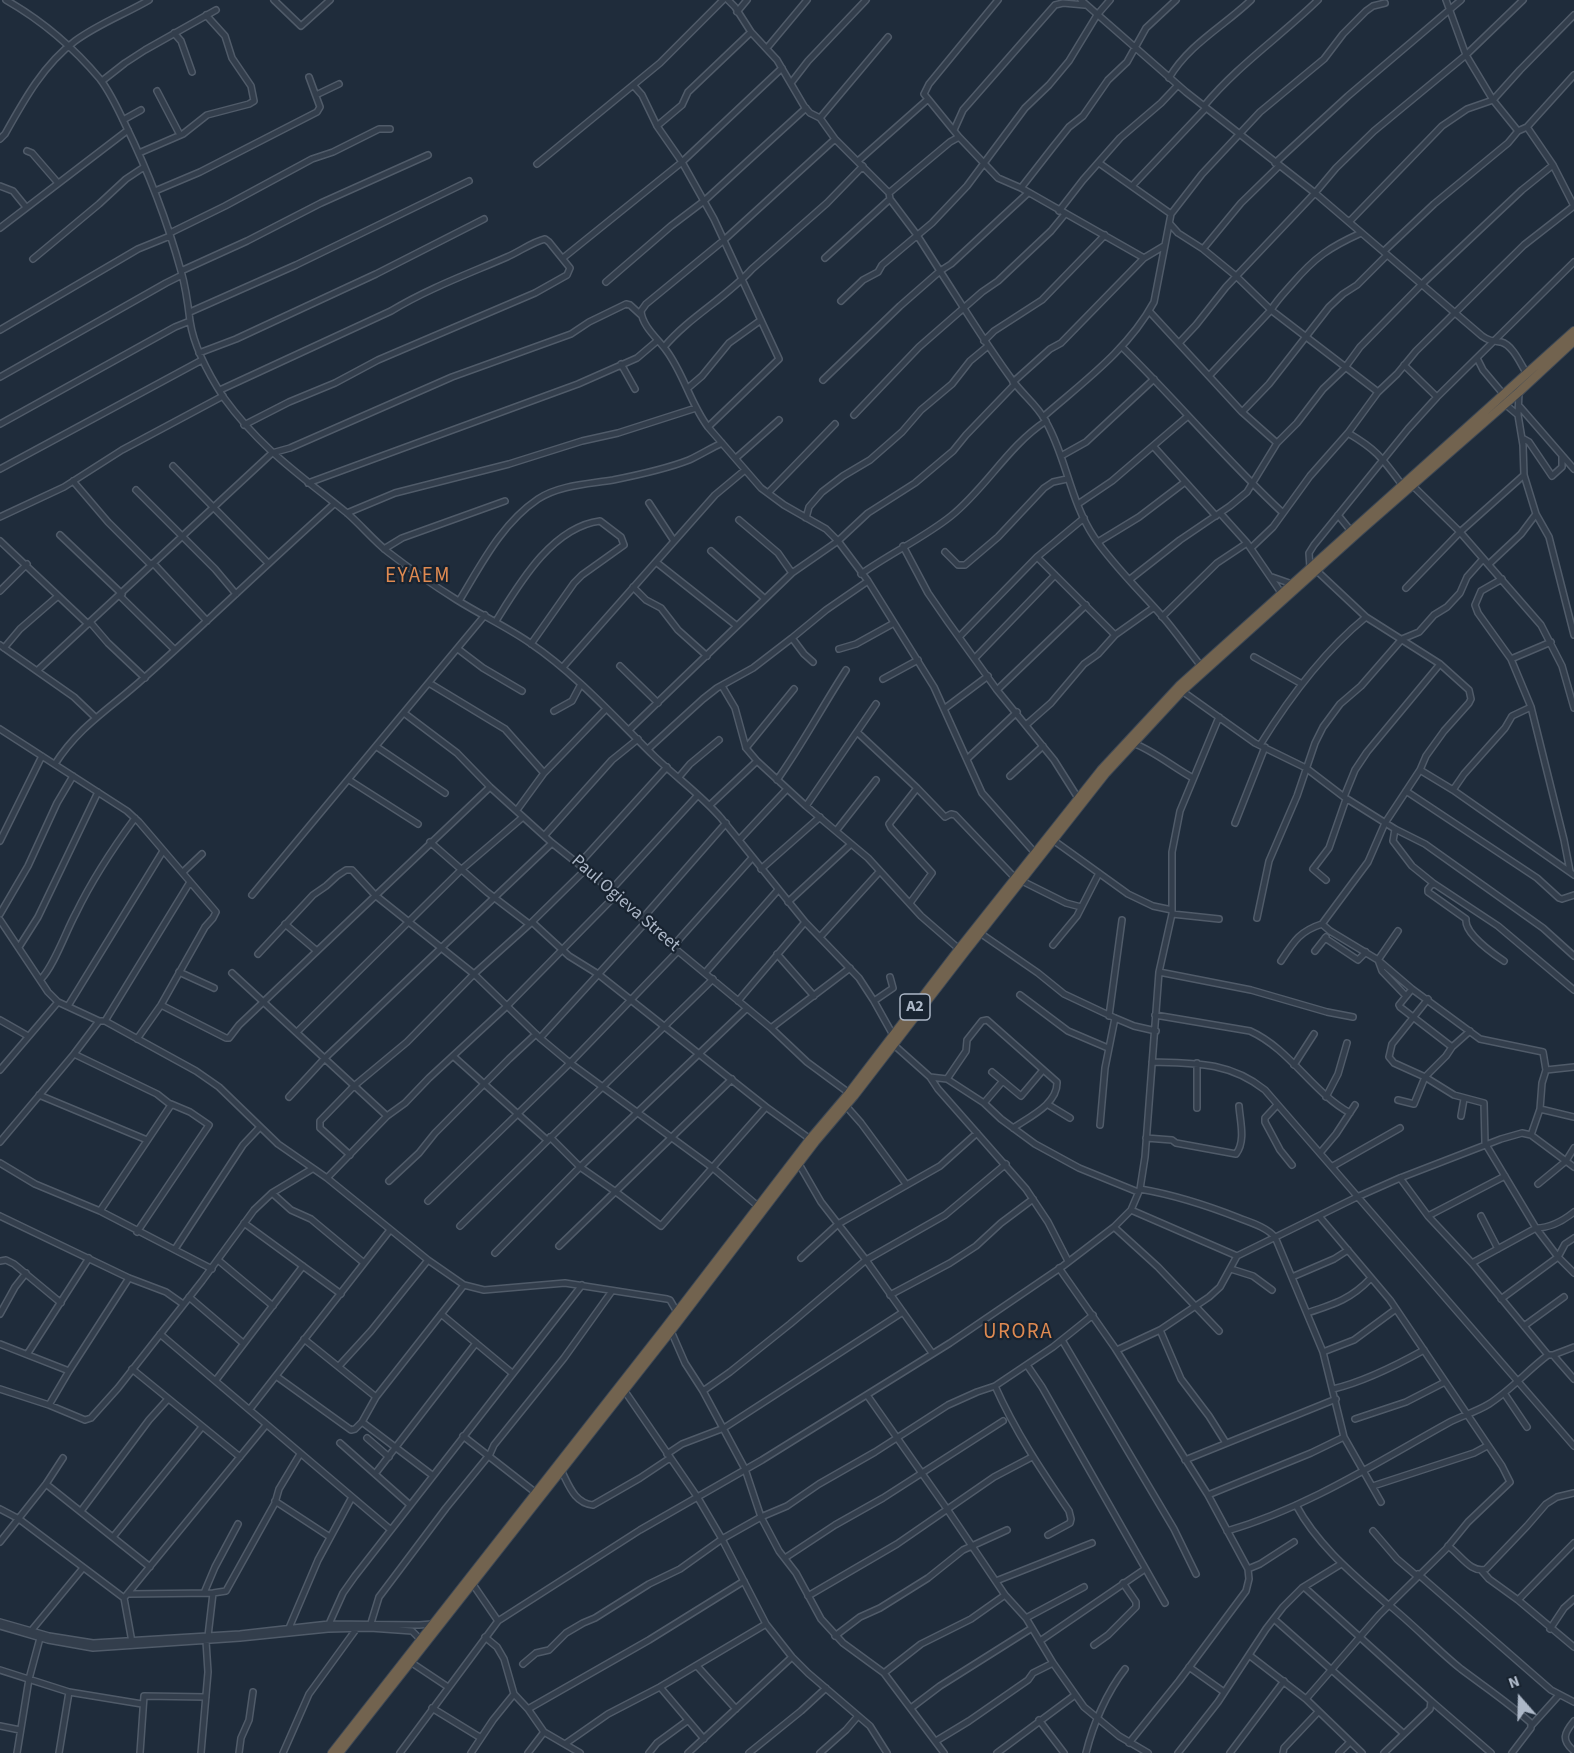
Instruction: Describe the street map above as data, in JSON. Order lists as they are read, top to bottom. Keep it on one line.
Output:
{"streets":{"highway":["A2"],"street":["Paul Ogieva Street"]},"crossings":[["Paul Ogieva Street","A2"]],"districts":["EYAEM","URORA"],"north":"top"}
